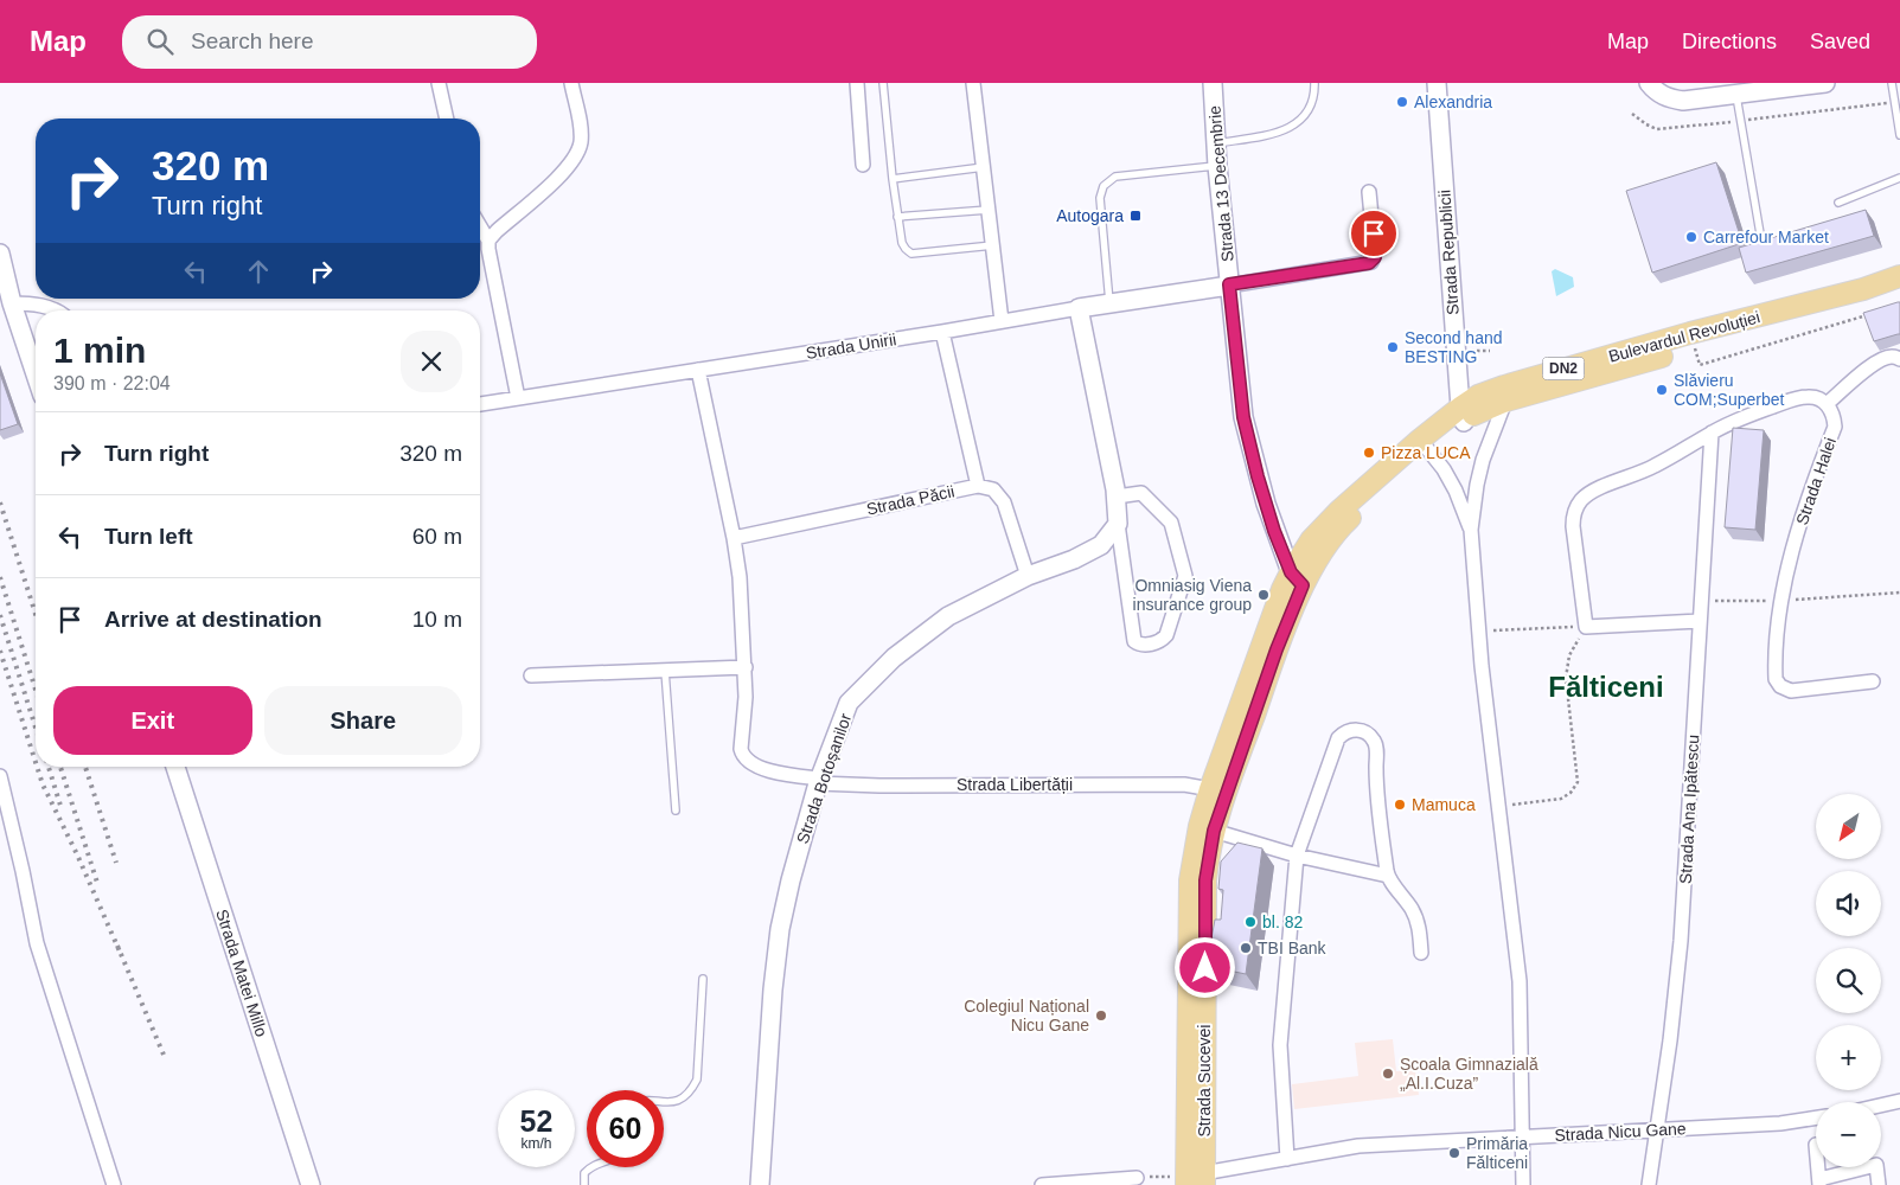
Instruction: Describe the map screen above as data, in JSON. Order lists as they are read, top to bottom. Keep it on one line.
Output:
{"streets":{"main road":["Bulevardul Revoluției","DN2","Strada Sucevei"],"street":["Strada 13 Decembrie","Strada Republicii","Strada Unirii","Strada Halei","Strada Păcii","Strada Botoșanilor","Strada Libertății","Strada Ana Ipătescu","Strada Matei Millo","Strada Nicu Gane"]},"crossings":[["Strada 13 Decembrie","Strada Unirii"],["Strada Republicii","Bulevardul Revoluției"],["Bulevardul Revoluției","Strada Sucevei"],["Strada Păcii","Strada Botoșanilor"],["Strada Botoșanilor","Strada Libertății"],["Strada Libertății","Strada Sucevei"],["Strada Ana Ipătescu","Strada Nicu Gane"],["Strada Sucevei","Strada Nicu Gane"]],"districts":["Fălticeni"],"places":{"other":["Alexandria","Carrefour Market","Second hand BESTING","Slăvieru COM;Superbet","Pizza LUCA","Omniasig Viena insurance group","Mamuca","bl. 82","TBI Bank","Colegiul Național Nicu Gane","Școala Gimnazială „Al.I.Cuza”","Primăria Fălticeni"],"transit":["Autogara"]},"north":"bottom left","page":{"header":"Map","search":"Search here","nav":["Map","Directions","Saved"],"turn":["320 m","Turn right"],"heading":["1 min","390 m · 22:04"],"list":[{"name":"Turn right","value":"320 m"},{"name":"Turn left","value":"60 m"},{"name":"Arrive at destination","value":"10 m"}],"buttons":["Exit","Share"],"map_buttons":["+","−"],"speed":"52 km/h","limit":"60"}}
